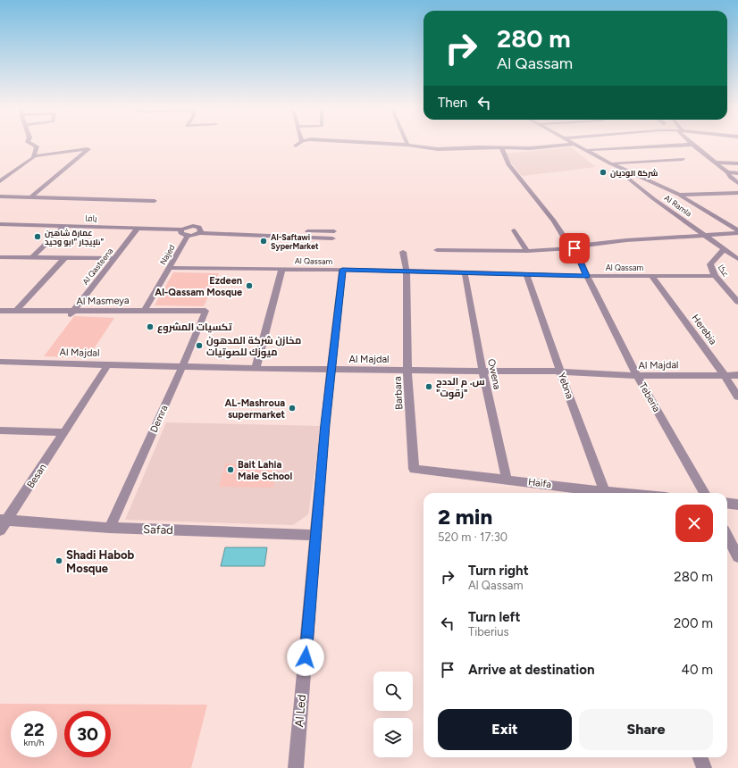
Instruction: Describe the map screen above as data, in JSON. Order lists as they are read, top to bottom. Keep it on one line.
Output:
{"streets":{"street":["Al Ramla","يافا","Najed","Al Qassam","Al Qasteena","عكا","Al Masmeya","Herebia","Al Majdal","Owena","Yebna","Barbara","Teberia","Demra","Besan","Haifa","Safad","Al Led"]},"crossings":[["Al Ramla","عكا"],["يافا","Al Qasteena"],["Najed","Al Qassam"],["Najed","Al Masmeya"],["Al Qassam","عكا"],["Al Qassam","Herebia"],["Al Qassam","Owena"],["Al Qassam","Yebna"],["Al Qassam","Barbara"],["Al Qassam","Teberia"],["Al Qassam","Al Led"],["Al Qasteena","Al Masmeya"],["Al Masmeya","Demra"],["Herebia","Al Majdal"],["Al Majdal","Owena"],["Al Majdal","Yebna"],["Al Majdal","Barbara"],["Al Majdal","Teberia"],["Al Majdal","Demra"],["Al Majdal","Besan"],["Al Majdal","Al Led"],["Owena","Haifa"],["Barbara","Haifa"],["Demra","Safad"],["Besan","Safad"],["Safad","Al Led"]],"places":["شركة الوديان","عمارة شاهين للإيجار \"ابو وحيد\"","Al-Saftawi SyperMarket","Ezdeen Al-Qassam Mosque","تكسيات المشروع","مخازن شركة المدهون ميوزك للصوتيات","س. م الددح \"زقوت\"","AL-Mashroua supermarket","Bait Lahia Male School","Shadi Habob Mosque"],"page":{"turn":["280 m","Al Qassam"],"then":"Then","heading":["2 min","520 m · 17:30"],"list":[{"name":"Turn right","note":"Al Qassam","value":"280 m"},{"name":"Turn left","note":"Tiberius","value":"200 m"},{"name":"Arrive at destination","value":"40 m"}],"buttons":["Exit","Share"],"speed":"22 km/h","limit":"30"}}
